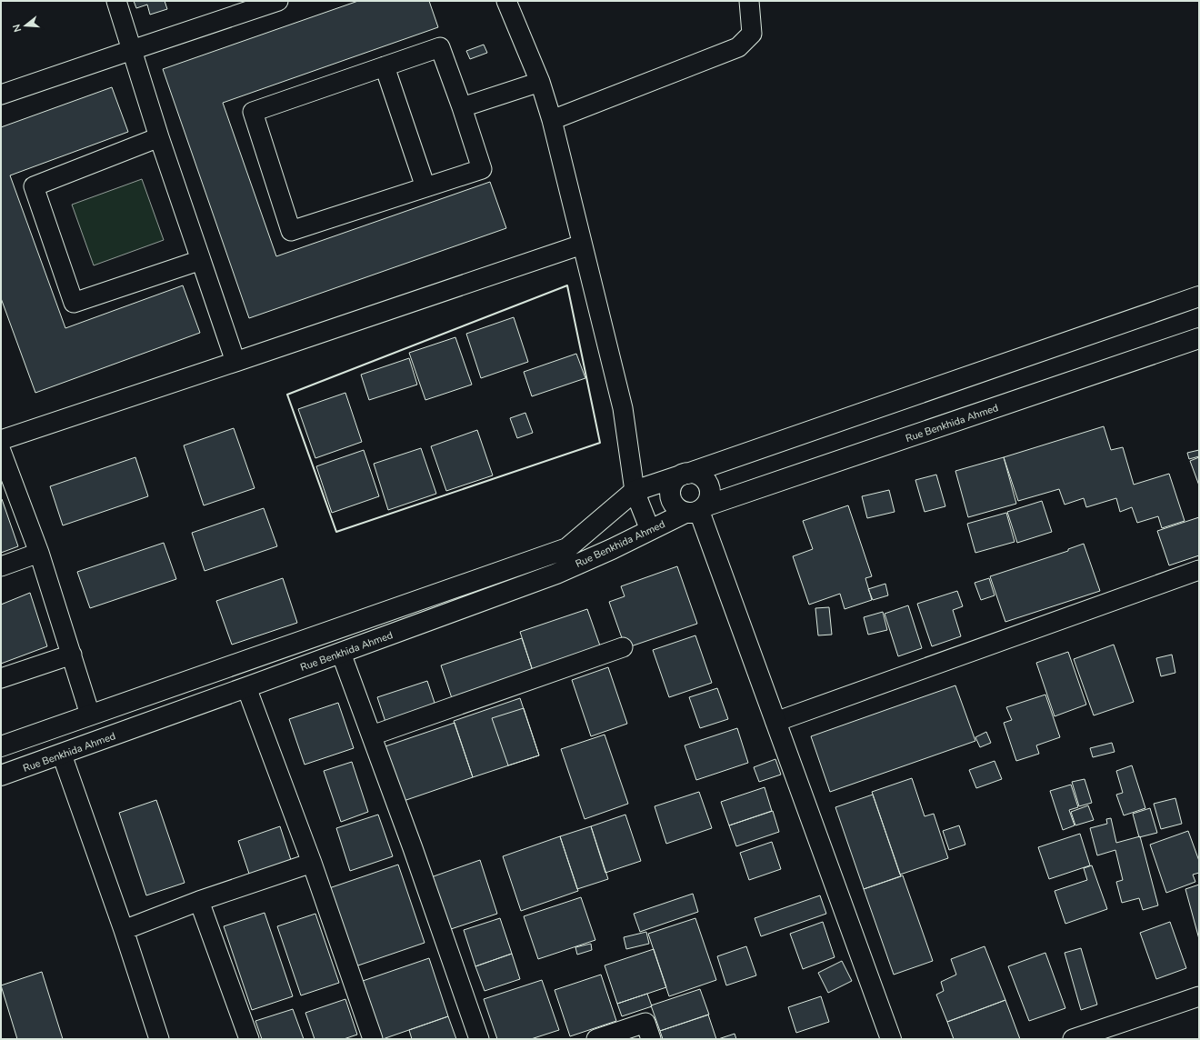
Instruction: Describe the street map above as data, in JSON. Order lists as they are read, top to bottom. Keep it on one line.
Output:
{"streets":{"main road":["Rue Benkhida Ahmed"]},"north":"left"}
